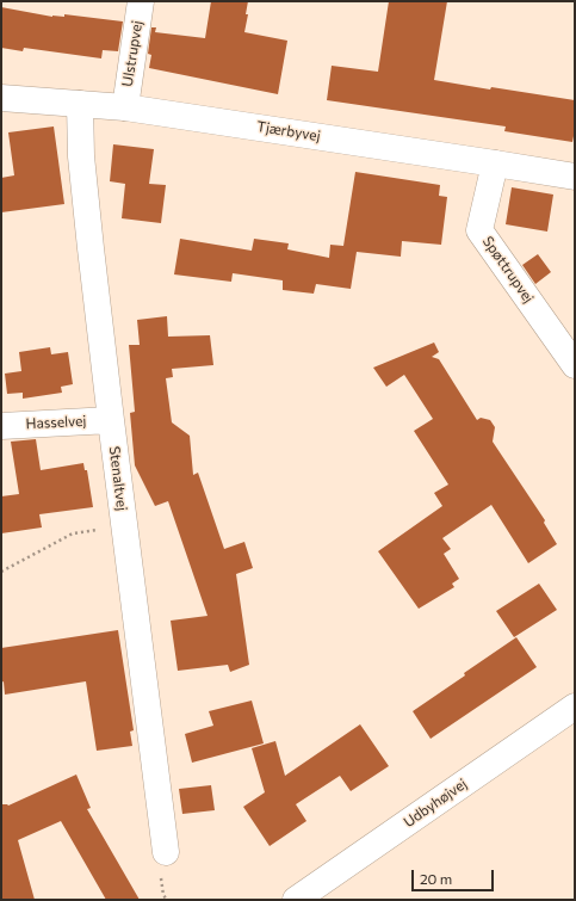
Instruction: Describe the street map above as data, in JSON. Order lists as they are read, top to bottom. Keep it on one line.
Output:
{"streets":{"street":["Ulstrupvej","Tjærbyvej","Spøttrupvej","Hasselvej","Stenaltvej","Udbyhøjvej"]},"crossings":[["Ulstrupvej","Tjærbyvej"],["Tjærbyvej","Spøttrupvej"],["Tjærbyvej","Stenaltvej"],["Hasselvej","Stenaltvej"]],"scale_bar":"20 m"}
